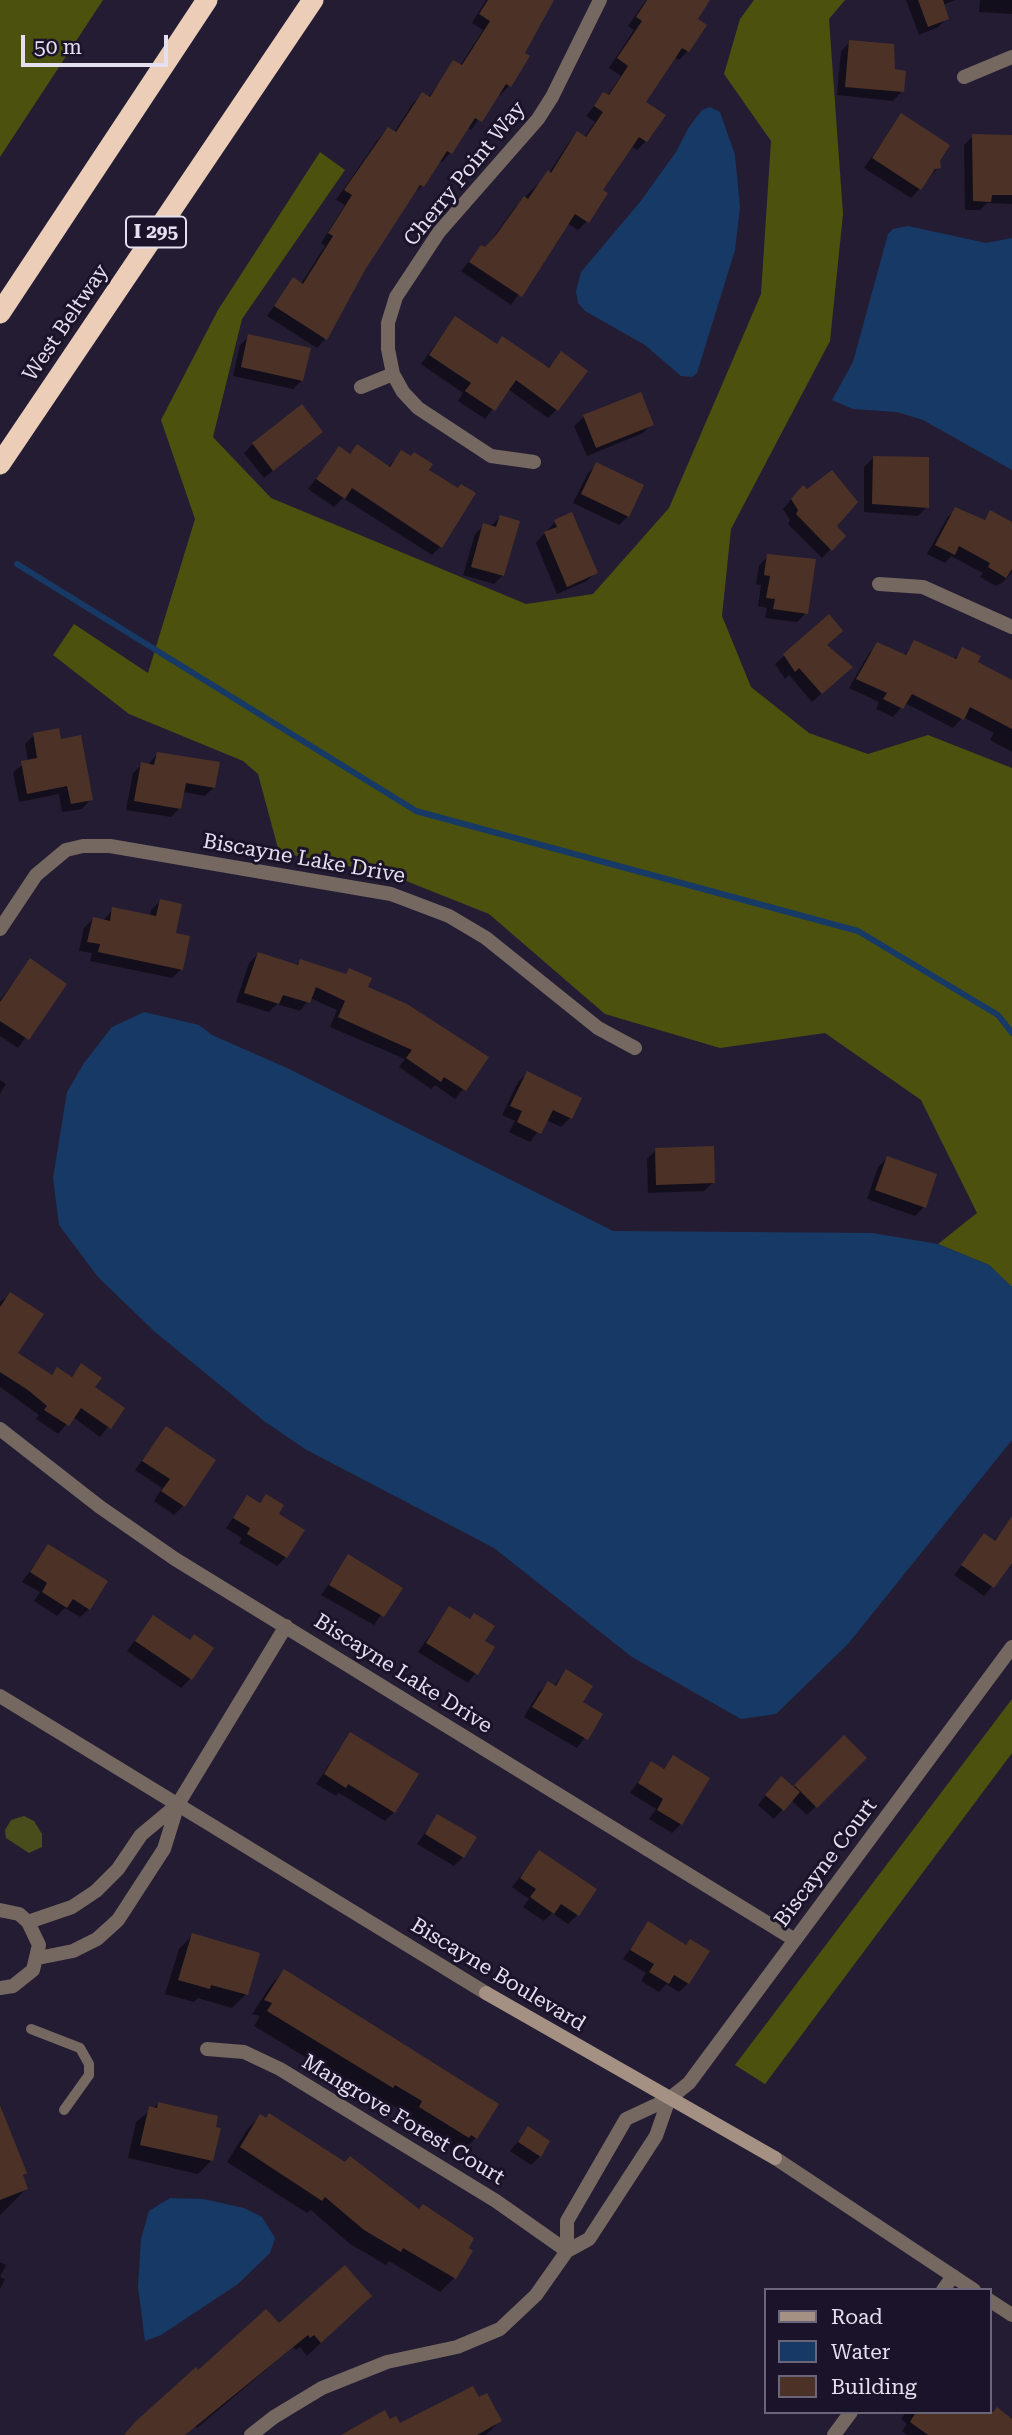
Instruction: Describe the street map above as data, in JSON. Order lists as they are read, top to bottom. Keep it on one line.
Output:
{"streets":{"highway":["I 295","West Beltway"],"main road":["Biscayne Boulevard"],"street":["Cherry Point Way","Biscayne Lake Drive","Biscayne Court","Mangrove Forest Court"]},"crossings":[["Biscayne Lake Drive","Biscayne Court"],["Biscayne Court","Biscayne Boulevard"]],"legend":["Road","Water","Building"],"scale_bar":"50 m"}
